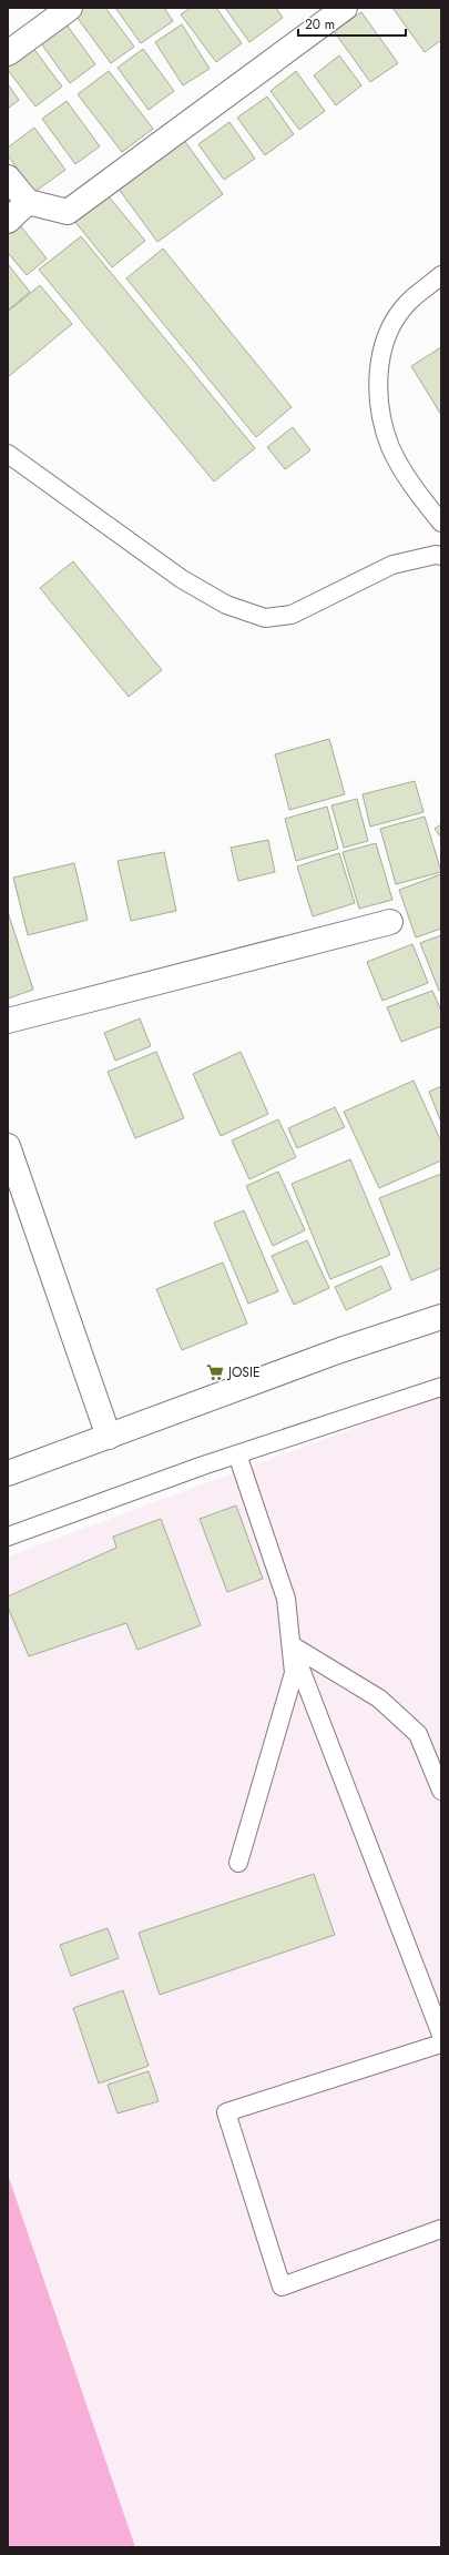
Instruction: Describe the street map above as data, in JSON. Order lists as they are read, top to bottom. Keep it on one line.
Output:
{"places":{"supermarket":["JOSIE"]},"scale_bar":"20 m"}
